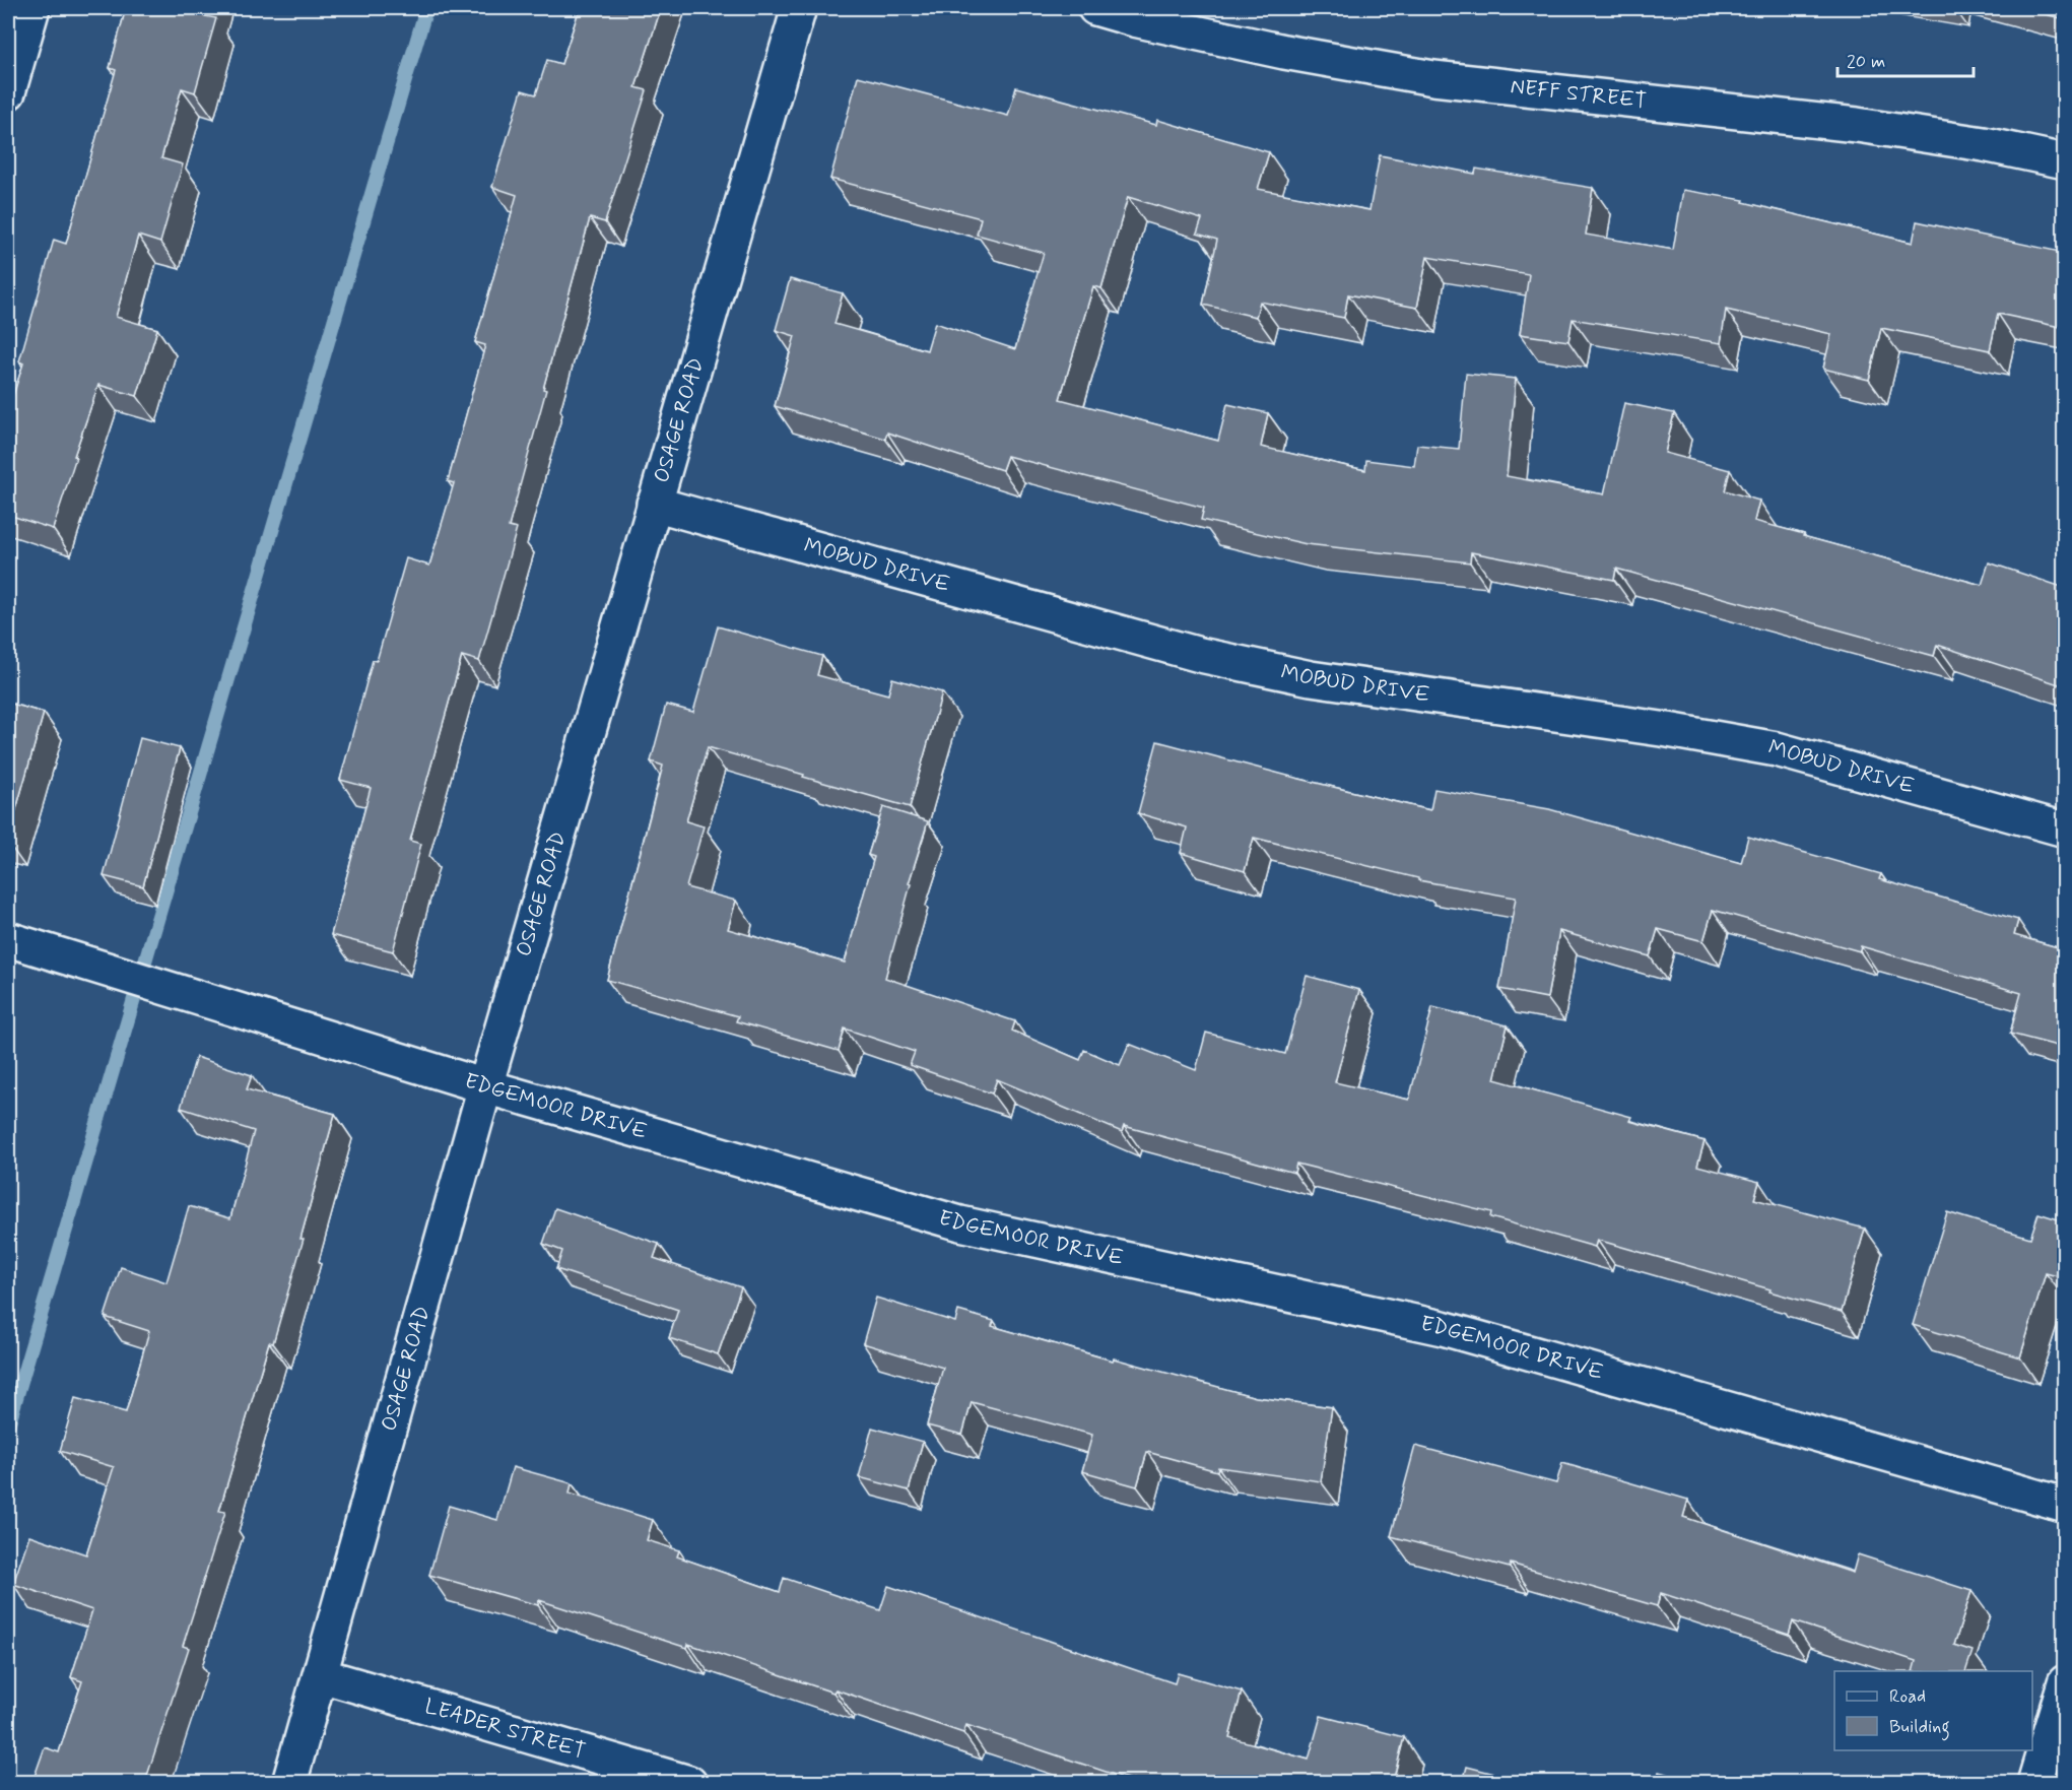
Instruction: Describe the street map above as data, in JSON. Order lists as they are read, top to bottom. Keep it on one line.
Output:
{"streets":{"street":["NEFF STREET","OSAGE ROAD","MOBUD DRIVE","EDGEMOOR DRIVE","LEADER STREET"]},"crossings":[["OSAGE ROAD","MOBUD DRIVE"],["OSAGE ROAD","EDGEMOOR DRIVE"],["OSAGE ROAD","LEADER STREET"]],"legend":["Road","Building"],"scale_bar":"20 m"}
